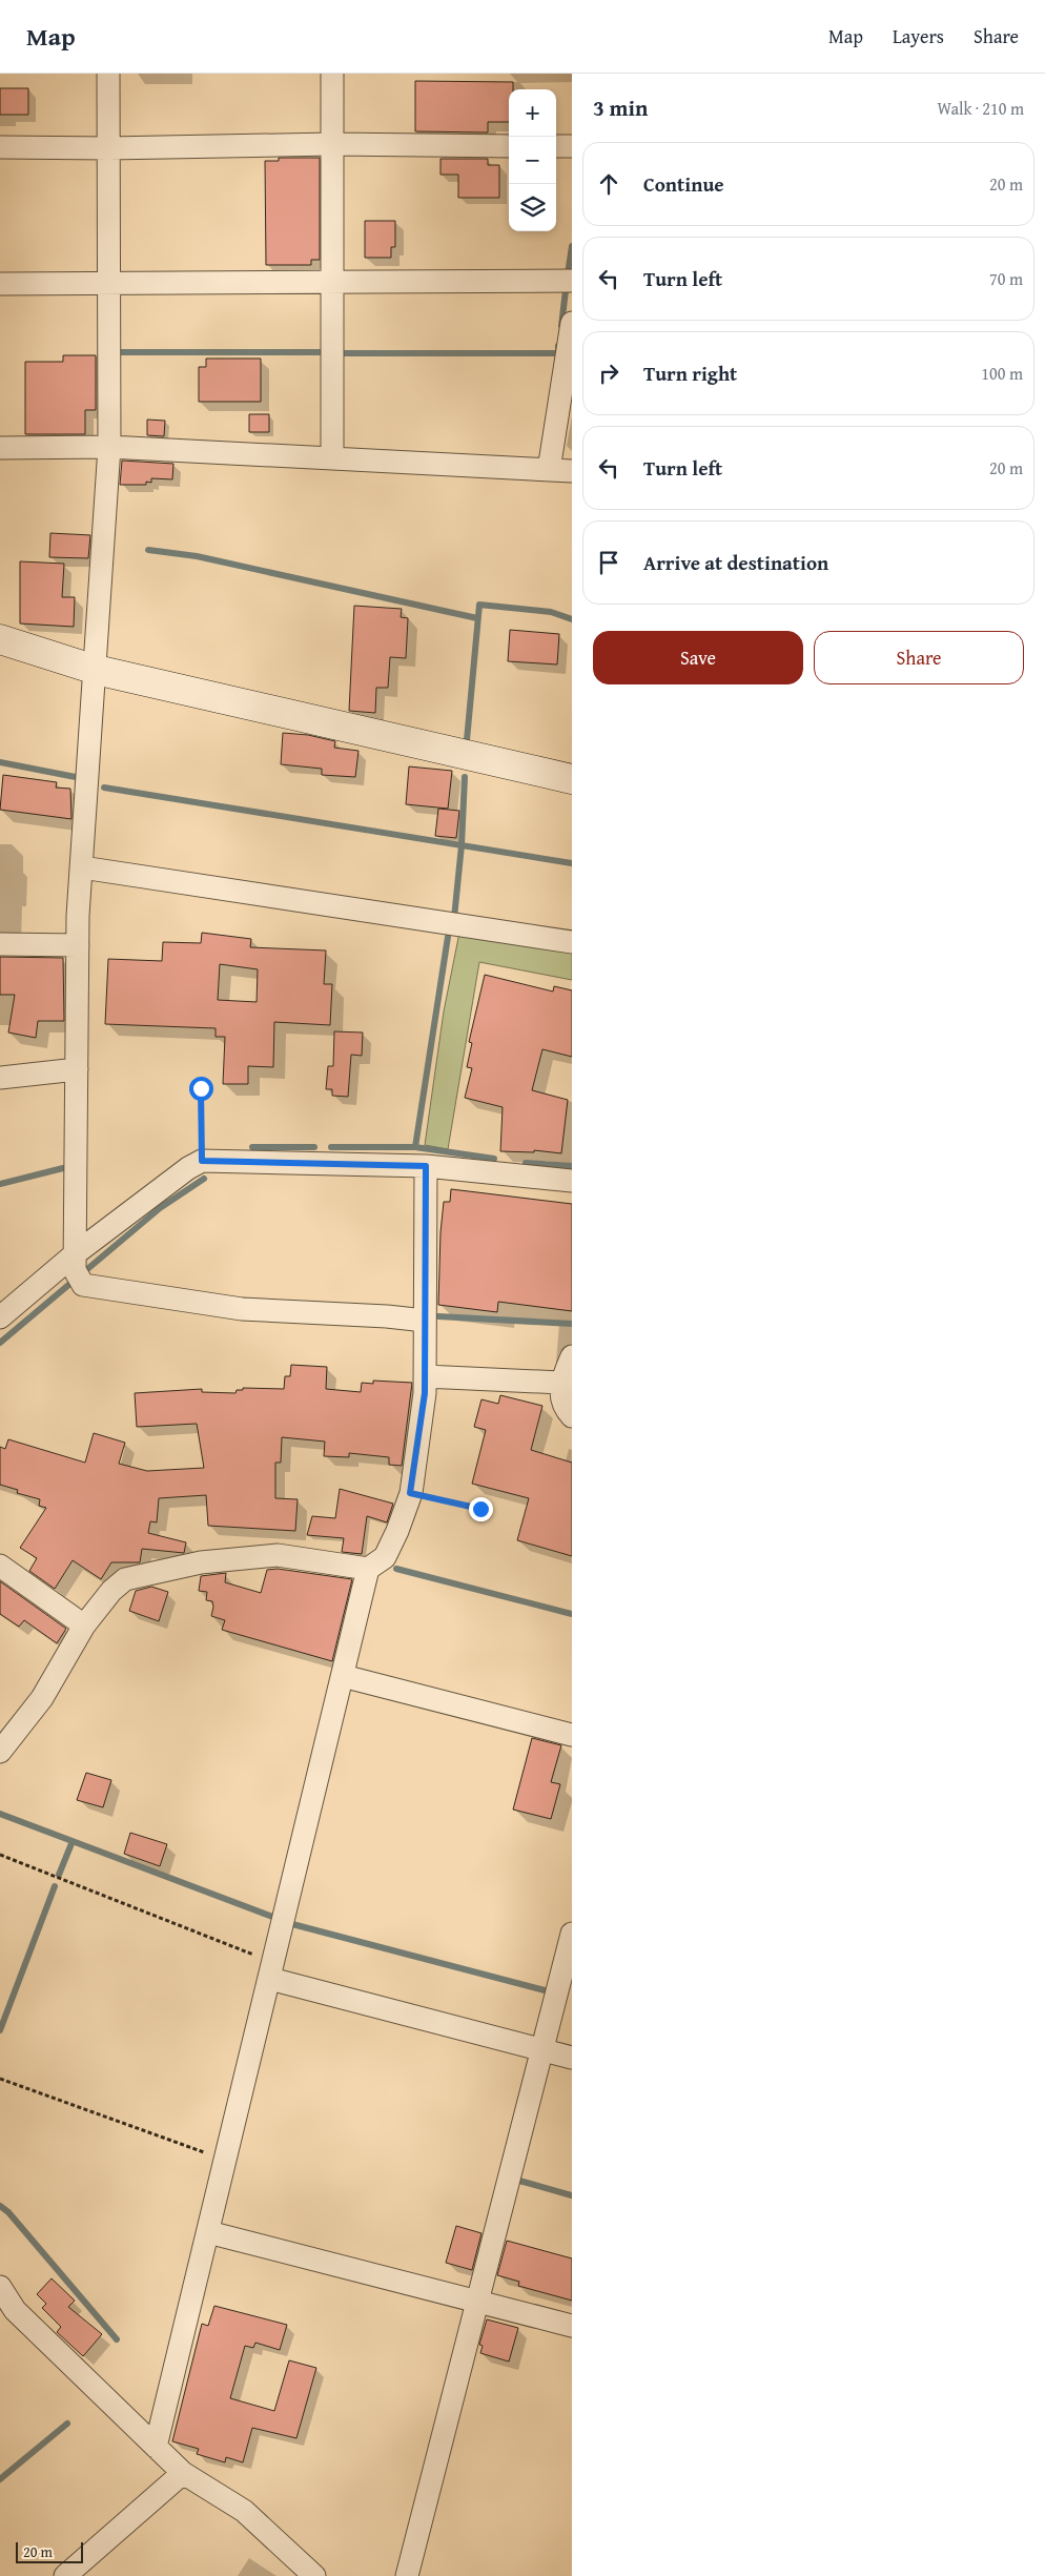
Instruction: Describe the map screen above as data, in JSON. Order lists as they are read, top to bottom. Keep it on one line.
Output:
{"scale_bar":"20 m","page":{"header":"Map","nav":["Map","Layers","Share"],"heading":["3 min","Walk · 210 m"],"map_buttons":["+","−"],"list":[["Continue","20 m"],["Turn left","70 m"],["Turn right","100 m"],["Turn left","20 m"],"Arrive at destination"],"buttons":["Save","Share"],"scale":"20 m"}}
